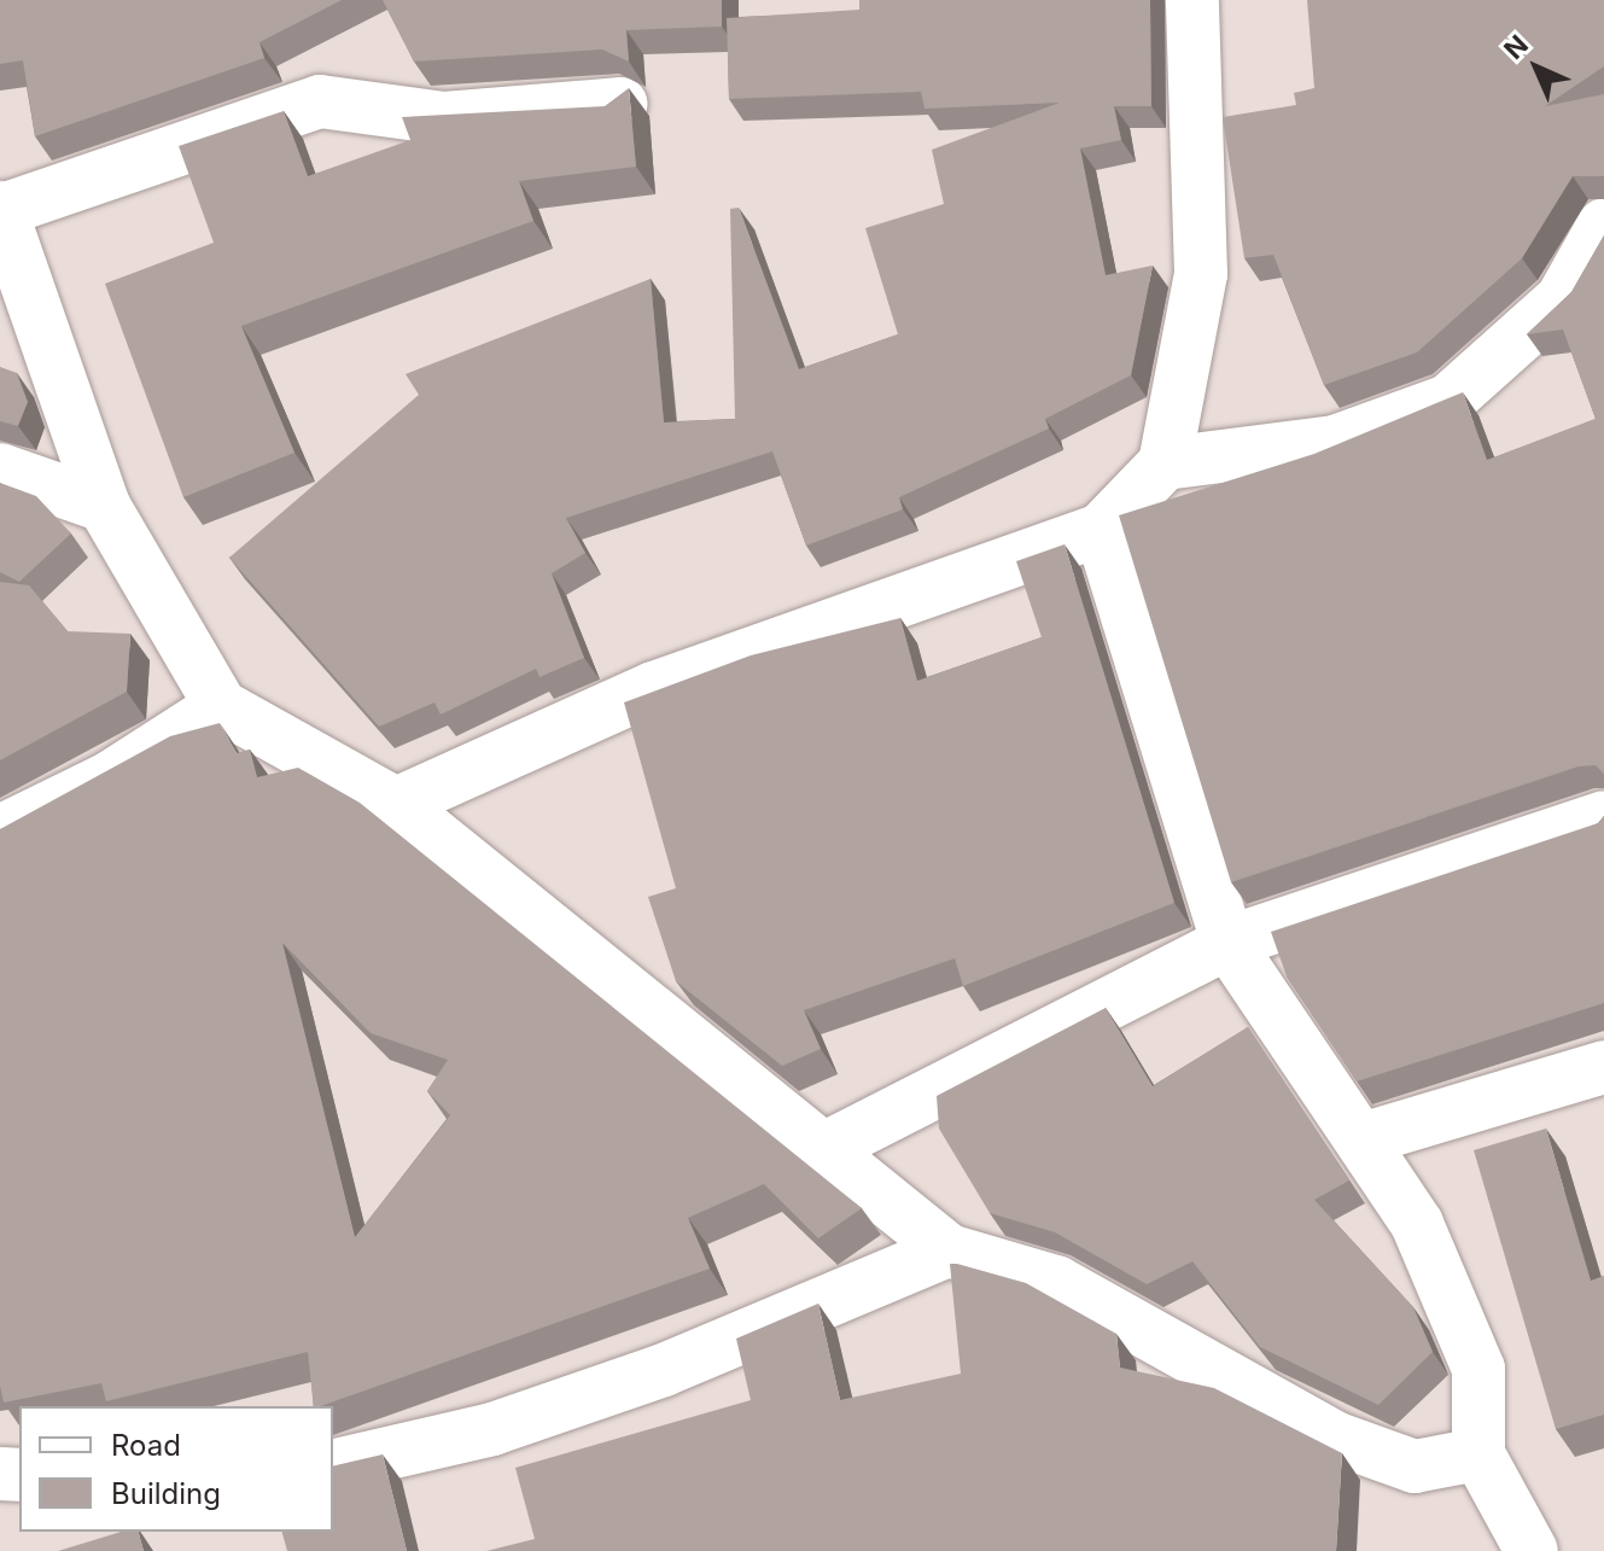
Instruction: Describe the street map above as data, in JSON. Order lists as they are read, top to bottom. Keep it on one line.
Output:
{"legend":["Road","Building"],"north":"top left"}
